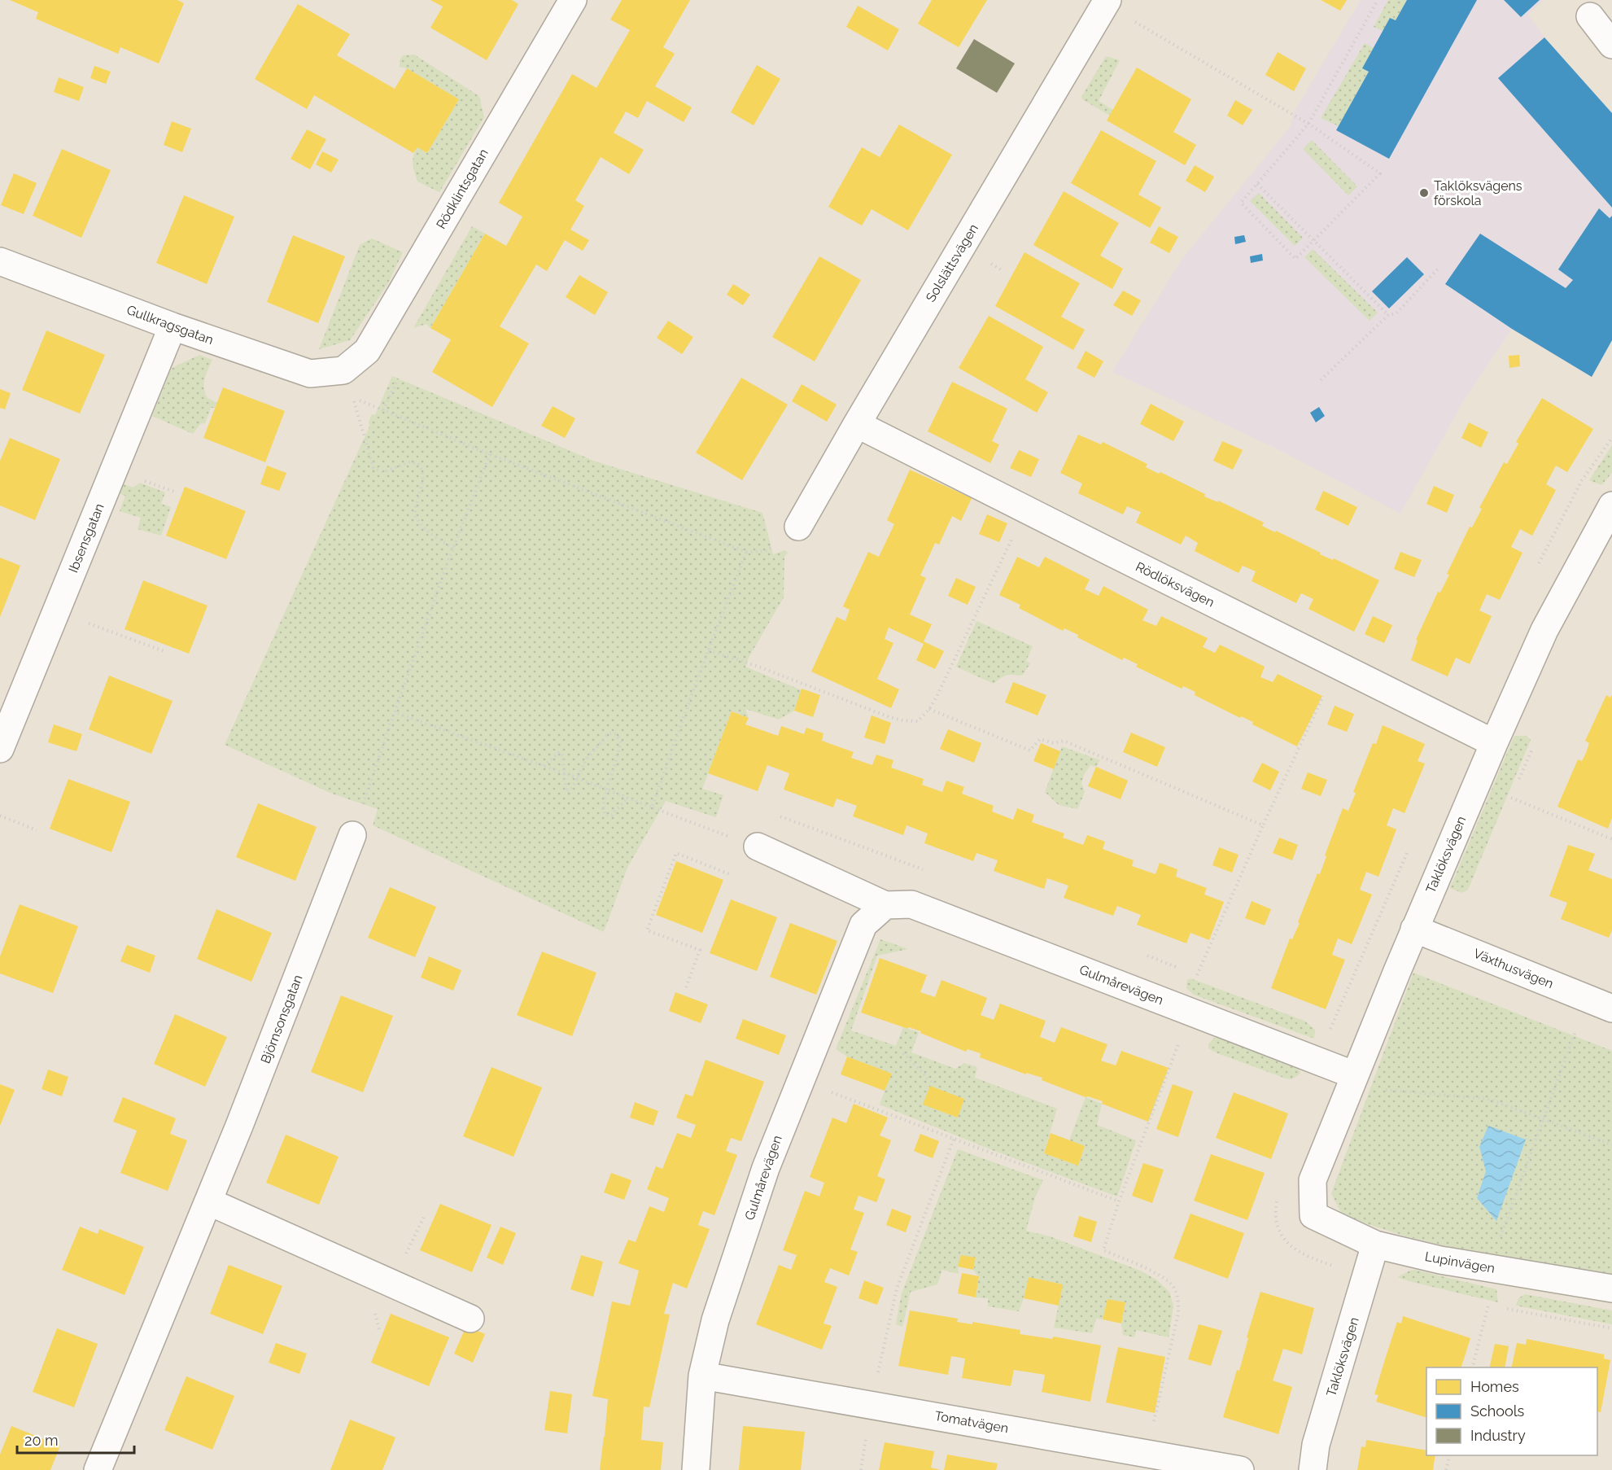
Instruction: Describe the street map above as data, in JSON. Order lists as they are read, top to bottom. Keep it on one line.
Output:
{"streets":{"street":["Rödklintsgatan","Solslättsvägen","Gullkragsgatan","Ibsensgatan","Rödlöksvägen","Taklöksvägen","Växthusvägen","Gulmårevägen","Björnsonsgatan","Lupinvägen","Tomatvägen"]},"crossings":[["Rödklintsgatan","Gullkragsgatan"],["Solslättsvägen","Rödlöksvägen"],["Gullkragsgatan","Ibsensgatan"],["Rödlöksvägen","Taklöksvägen"],["Taklöksvägen","Växthusvägen"],["Taklöksvägen","Gulmårevägen"],["Taklöksvägen","Lupinvägen"],["Gulmårevägen","Tomatvägen"]],"places":["Taklöksvägens förskola"],"legend":["Homes","Schools","Industry"],"scale_bar":"20 m"}
